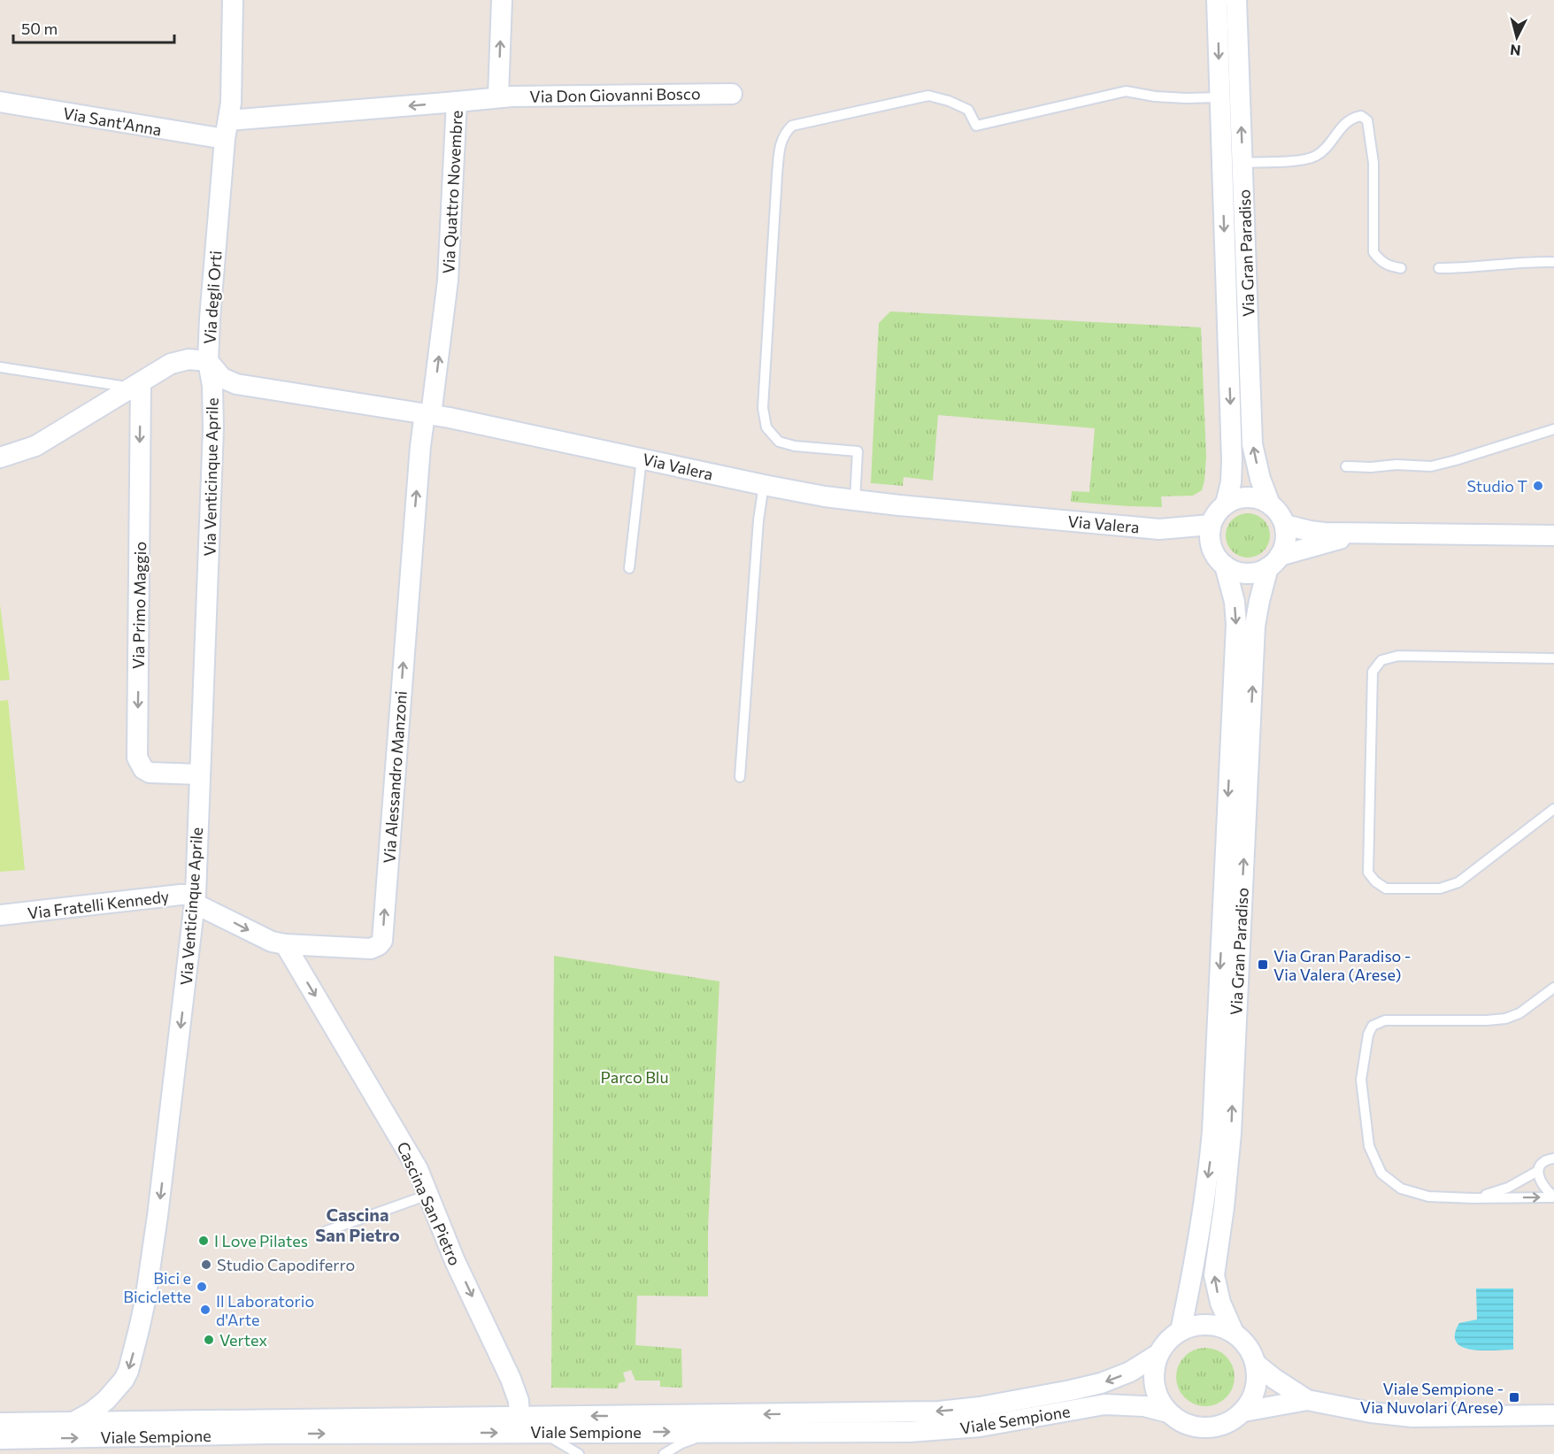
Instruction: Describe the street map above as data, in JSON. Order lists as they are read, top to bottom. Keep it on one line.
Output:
{"streets":{"street":["Via Don Giovanni Bosco","Via Sant'Anna","Via Quattro Novembre","Via Gran Paradiso","Via degli Orti","Via Valera","Via Venticinque Aprile","Via Primo Maggio","Via Alessandro Manzoni","Via Fratelli Kennedy","Cascina San Pietro","Viale Sempione"]},"crossings":[["Via Don Giovanni Bosco","Via Quattro Novembre"],["Via Sant'Anna","Via Quattro Novembre"],["Via Sant'Anna","Via degli Orti"],["Via Quattro Novembre","Via degli Orti"],["Via Quattro Novembre","Via Valera"],["Via Quattro Novembre","Via Alessandro Manzoni"],["Via Gran Paradiso","Via Valera"],["Via Gran Paradiso","Viale Sempione"],["Via degli Orti","Via Valera"],["Via degli Orti","Via Venticinque Aprile"],["Via degli Orti","Via Primo Maggio"],["Via Valera","Via Venticinque Aprile"],["Via Valera","Via Alessandro Manzoni"],["Via Venticinque Aprile","Via Primo Maggio"],["Via Venticinque Aprile","Via Alessandro Manzoni"],["Via Venticinque Aprile","Via Fratelli Kennedy"],["Via Venticinque Aprile","Viale Sempione"],["Via Alessandro Manzoni","Via Fratelli Kennedy"],["Via Alessandro Manzoni","Cascina San Pietro"],["Cascina San Pietro","Viale Sempione"]],"one_way":["Via Venticinque Aprile","Via Primo Maggio","Cascina San Pietro"],"districts":["Cascina San Pietro"],"parks":["Parco Blu"],"places":{"other":["Studio T","I Love Pilates","Studio Capodiferro","Bici e Biciclette","Il Laboratorio d'Arte","Vertex"],"transit":["Via Gran Paradiso - Via Valera (Arese)","Viale Sempione - Via Nuvolari (Arese)"]},"scale_bar":"50 m","north":"bottom"}
